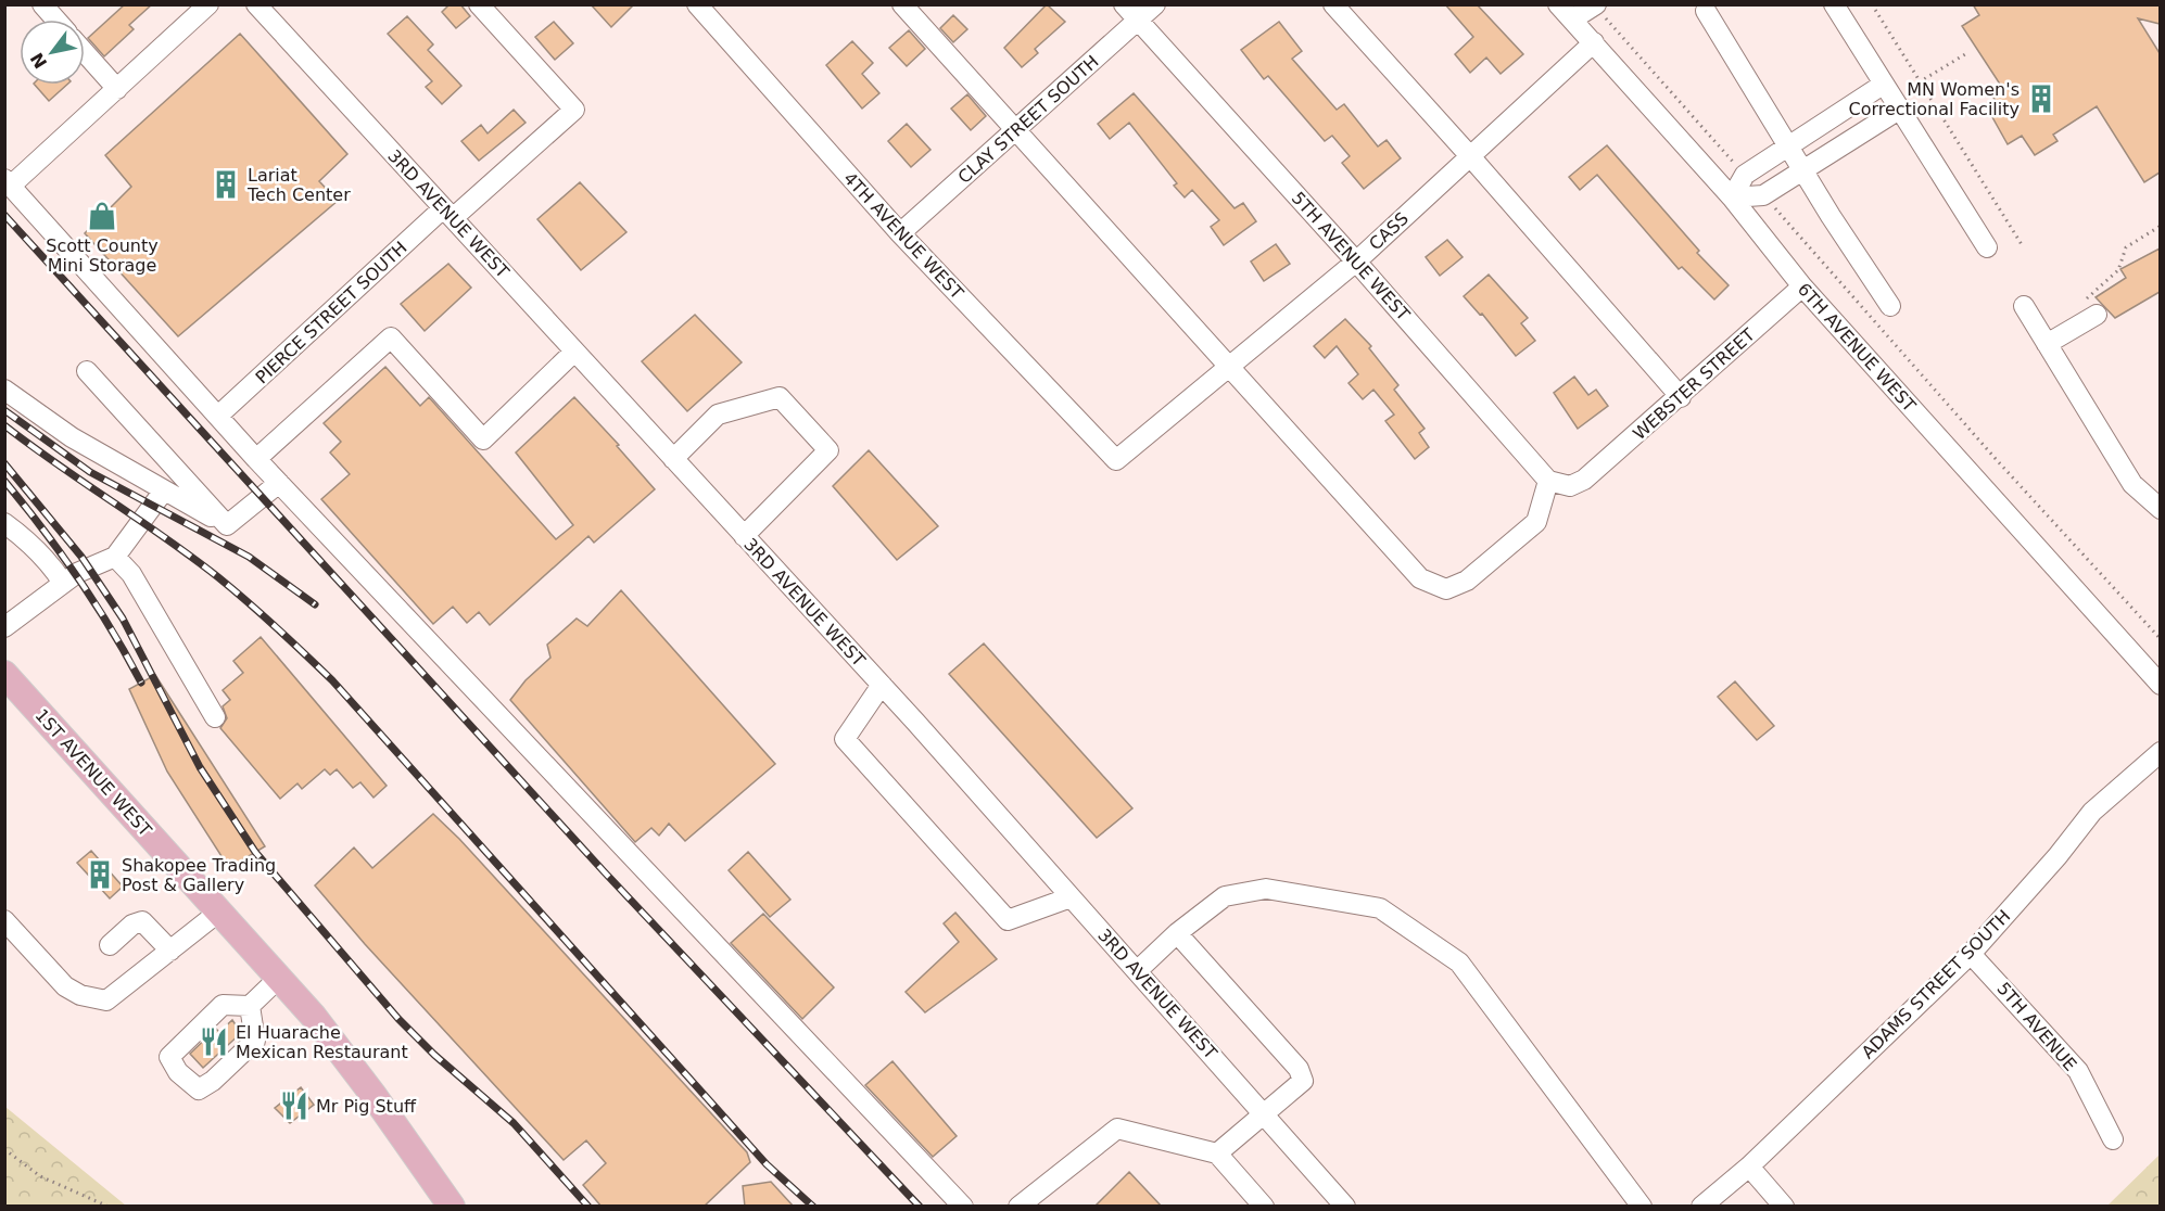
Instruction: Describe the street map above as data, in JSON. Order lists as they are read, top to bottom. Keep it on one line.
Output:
{"streets":{"main road":["1ST AVENUE WEST"],"street":["CLAY STREET SOUTH","3RD AVENUE WEST","CASS","4TH AVENUE WEST","5TH AVENUE WEST","PIERCE STREET SOUTH","6TH AVENUE WEST","WEBSTER STREET","ADAMS STREET SOUTH","5TH AVENUE"]},"crossings":[["CLAY STREET SOUTH","4TH AVENUE WEST"],["CLAY STREET SOUTH","5TH AVENUE WEST"],["3RD AVENUE WEST","PIERCE STREET SOUTH"],["CASS","4TH AVENUE WEST"],["CASS","5TH AVENUE WEST"],["CASS","6TH AVENUE WEST"],["5TH AVENUE WEST","WEBSTER STREET"],["6TH AVENUE WEST","WEBSTER STREET"],["ADAMS STREET SOUTH","5TH AVENUE"]],"places":{"building":["MN Women's Correctional Facility","Lariat Tech Center","Shakopee Trading Post & Gallery"],"shop":["Scott County Mini Storage"],"restaurant":["El Huarache Mexican Restaurant","Mr Pig Stuff"]},"north":"bottom left"}
